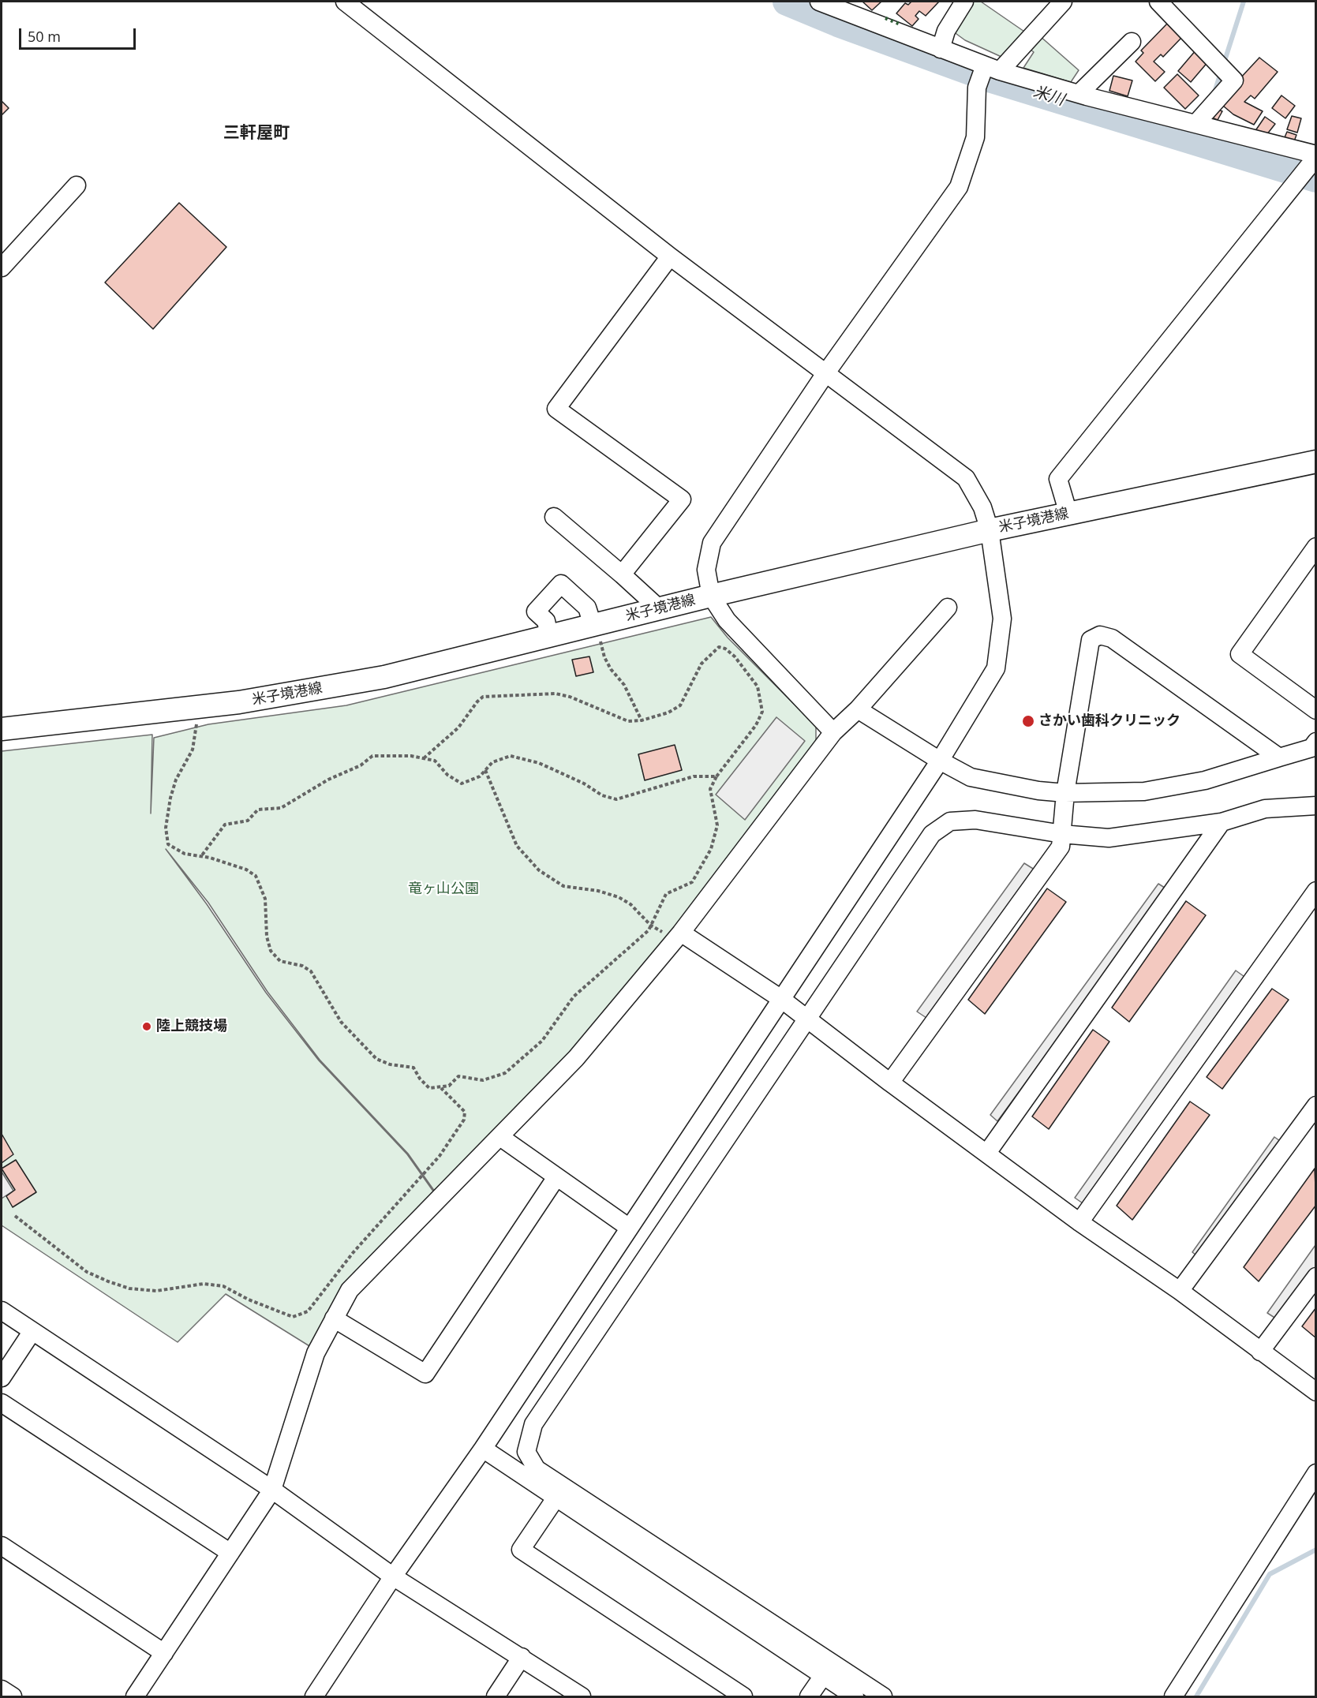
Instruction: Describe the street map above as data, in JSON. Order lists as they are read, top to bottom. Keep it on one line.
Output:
{"streets":{"main road":["米子境港線"]},"districts":["三軒屋町"],"water":["米川"],"parks":["竜ヶ山公園"],"places":["さかい歯科クリニック","陸上競技場"],"scale_bar":"50 m"}
